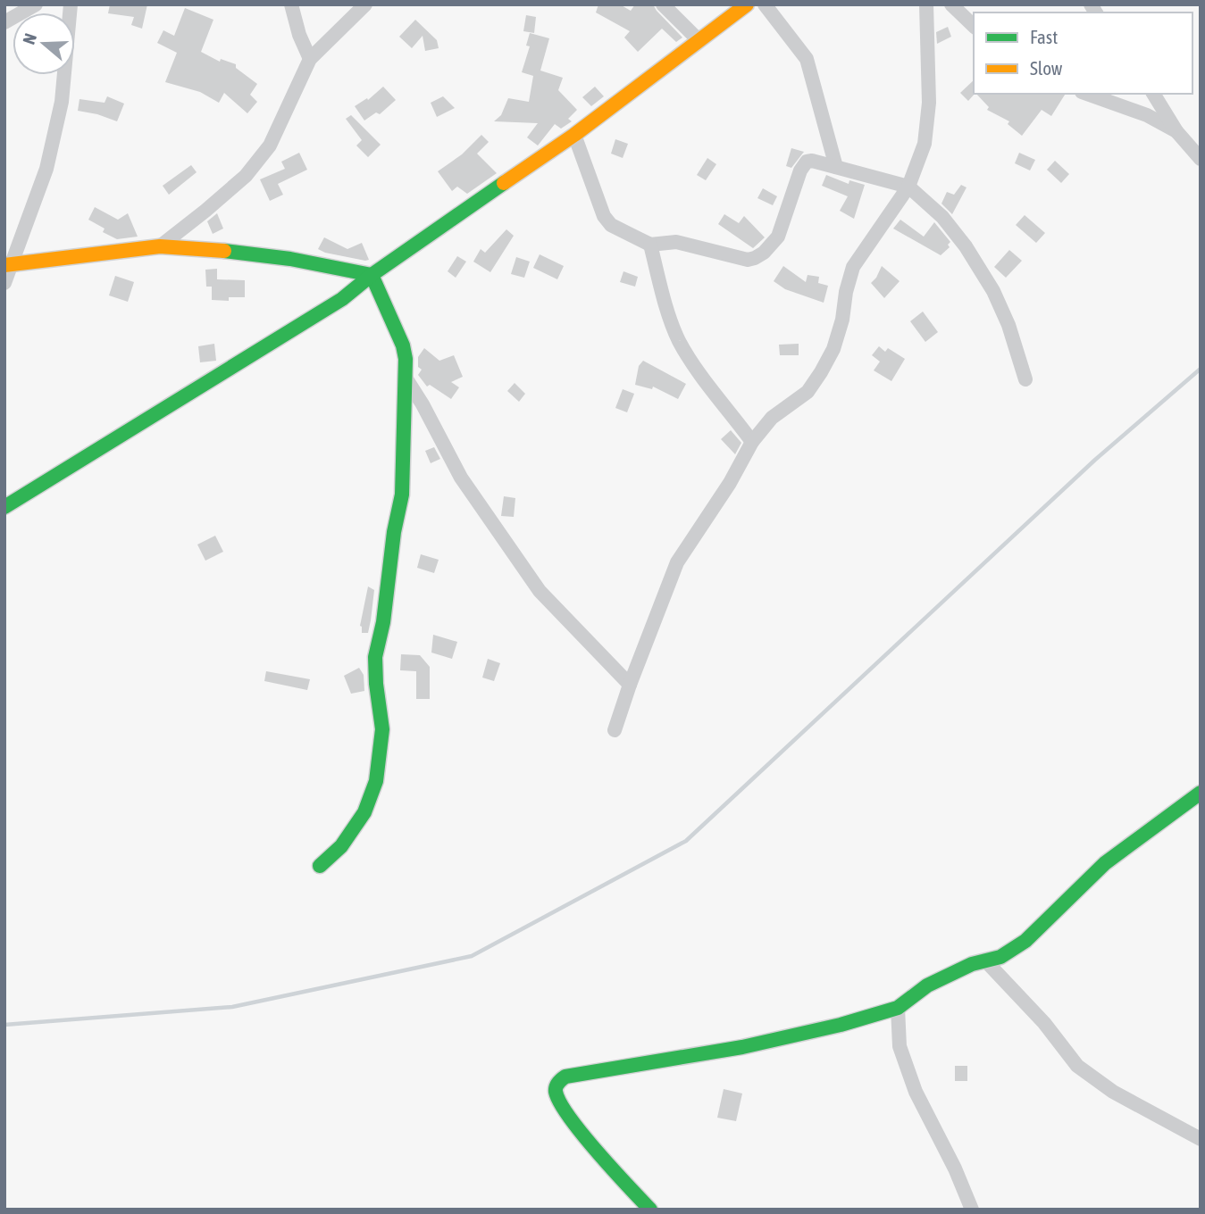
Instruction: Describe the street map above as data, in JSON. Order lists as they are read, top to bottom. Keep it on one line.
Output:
{"legend":["Fast","Slow"],"north":"left"}
